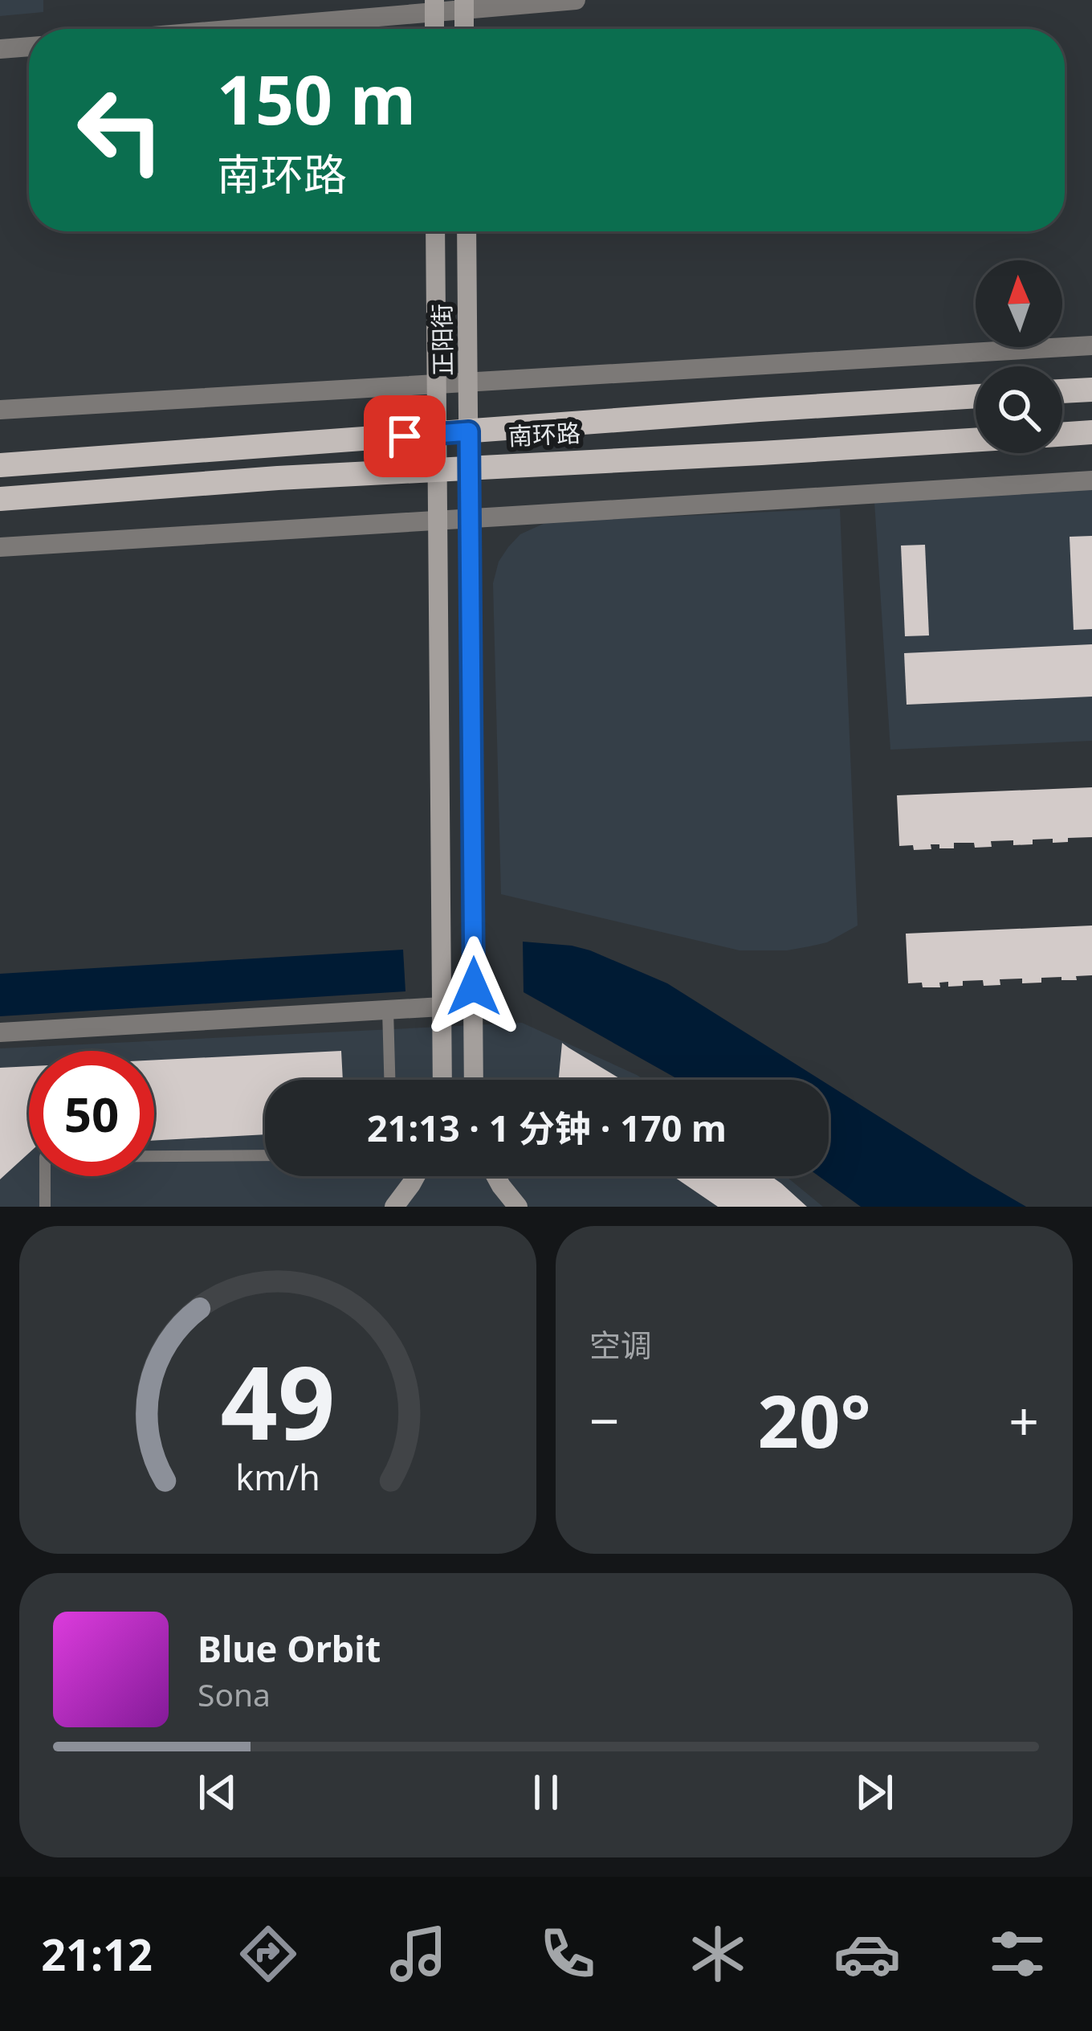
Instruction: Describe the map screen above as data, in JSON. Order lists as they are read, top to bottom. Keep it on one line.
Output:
{"streets":{"main road":["正阳街","南环路"]},"crossings":[["正阳街","南环路"]],"north":"top","page":{"turn":["150 m","南环路"],"limit":"50","trip":"21:13 · 1 分钟 · 170 m","tile":"空调","heat":["−","20°","+"],"song":["Blue Orbit","Sona"],"tabs":"21:12","gauge":["49","km/h"]}}
